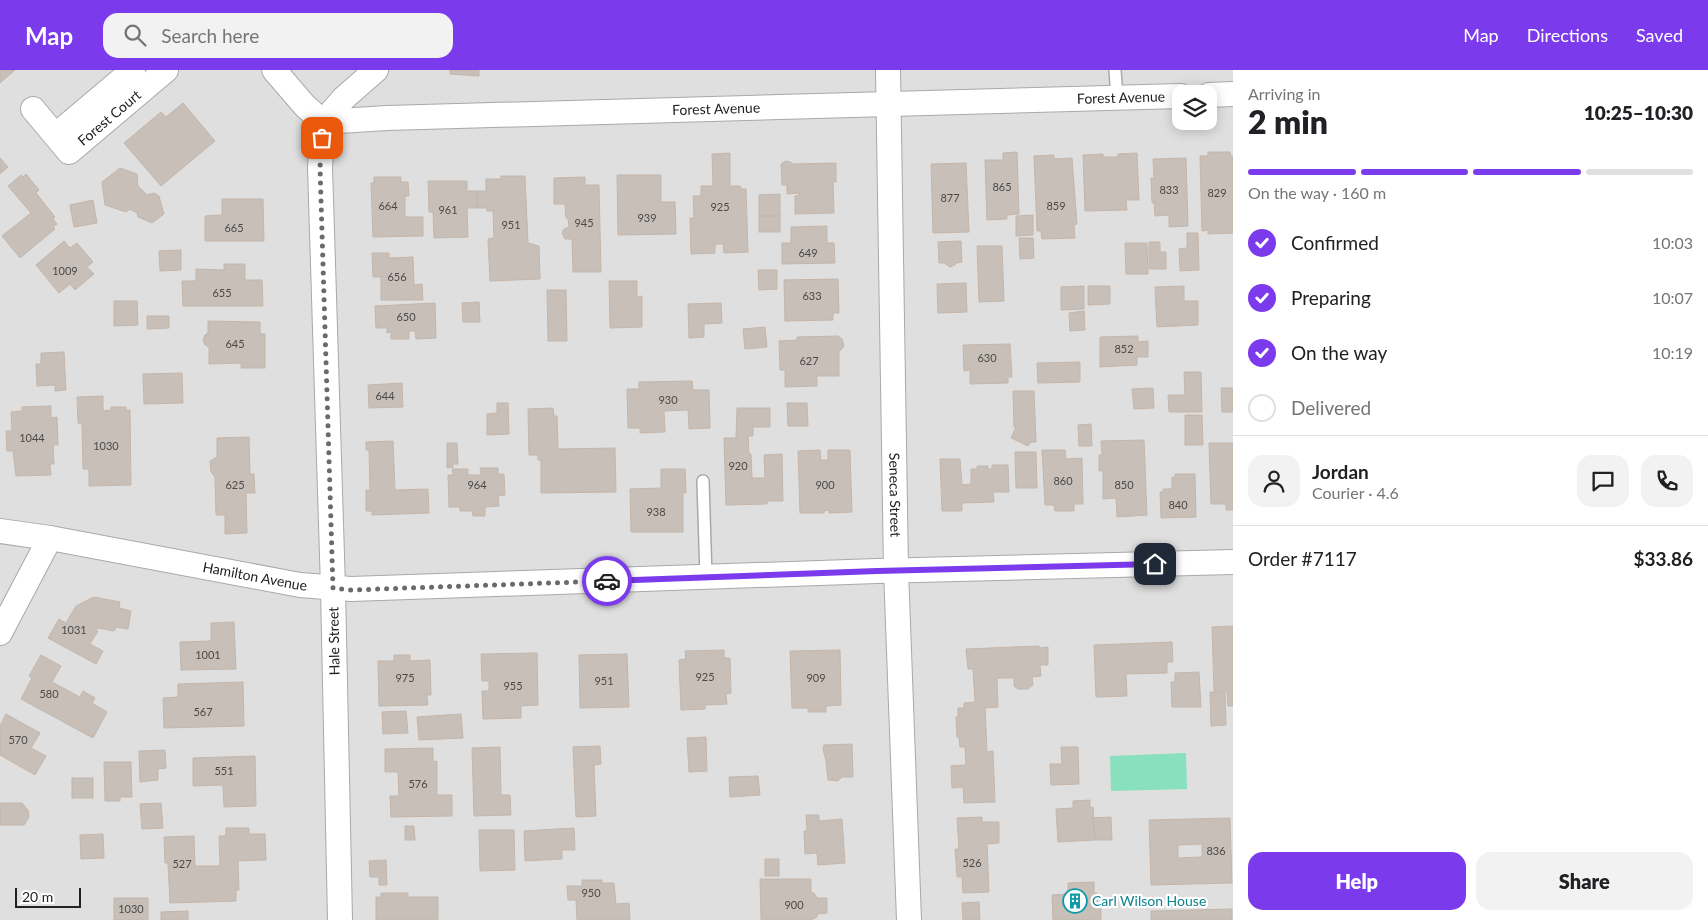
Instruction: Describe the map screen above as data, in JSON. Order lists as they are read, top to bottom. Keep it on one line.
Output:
{"streets":{"street":["Forest Avenue","Forest Court","Seneca Street","Hamilton Avenue","Hale Street"]},"crossings":[["Forest Avenue","Seneca Street"],["Forest Avenue","Hale Street"],["Seneca Street","Hamilton Avenue"],["Hamilton Avenue","Hale Street"]],"places":{"building":["Carl Wilson House"]},"house_numbers":["865","833","829","877","664","859","925","961","939","945","951","665","649","1009","656","655","633","650","645","852","630","627","644","930","1044","1030","920","860","625","964","900","850","840","938","1031","1001","925","975","909","951","955","580","567","570","551","576","836","526","527","950","900","1030"],"scale_bar":"20 m","page":{"header":"Map","search":"Search here","nav":["Map","Directions","Saved"],"heading":["2 min","Arriving in","10:25–10:30"],"panel":["Jordan","Courier · 4.6","Order #7117","$33.86"],"bar":"On the way · 160 m","list":[["Confirmed","10:03"],["Preparing","10:07"],["On the way","10:19"],"Delivered"],"buttons":["Help","Share"],"scale":"20 m"}}
